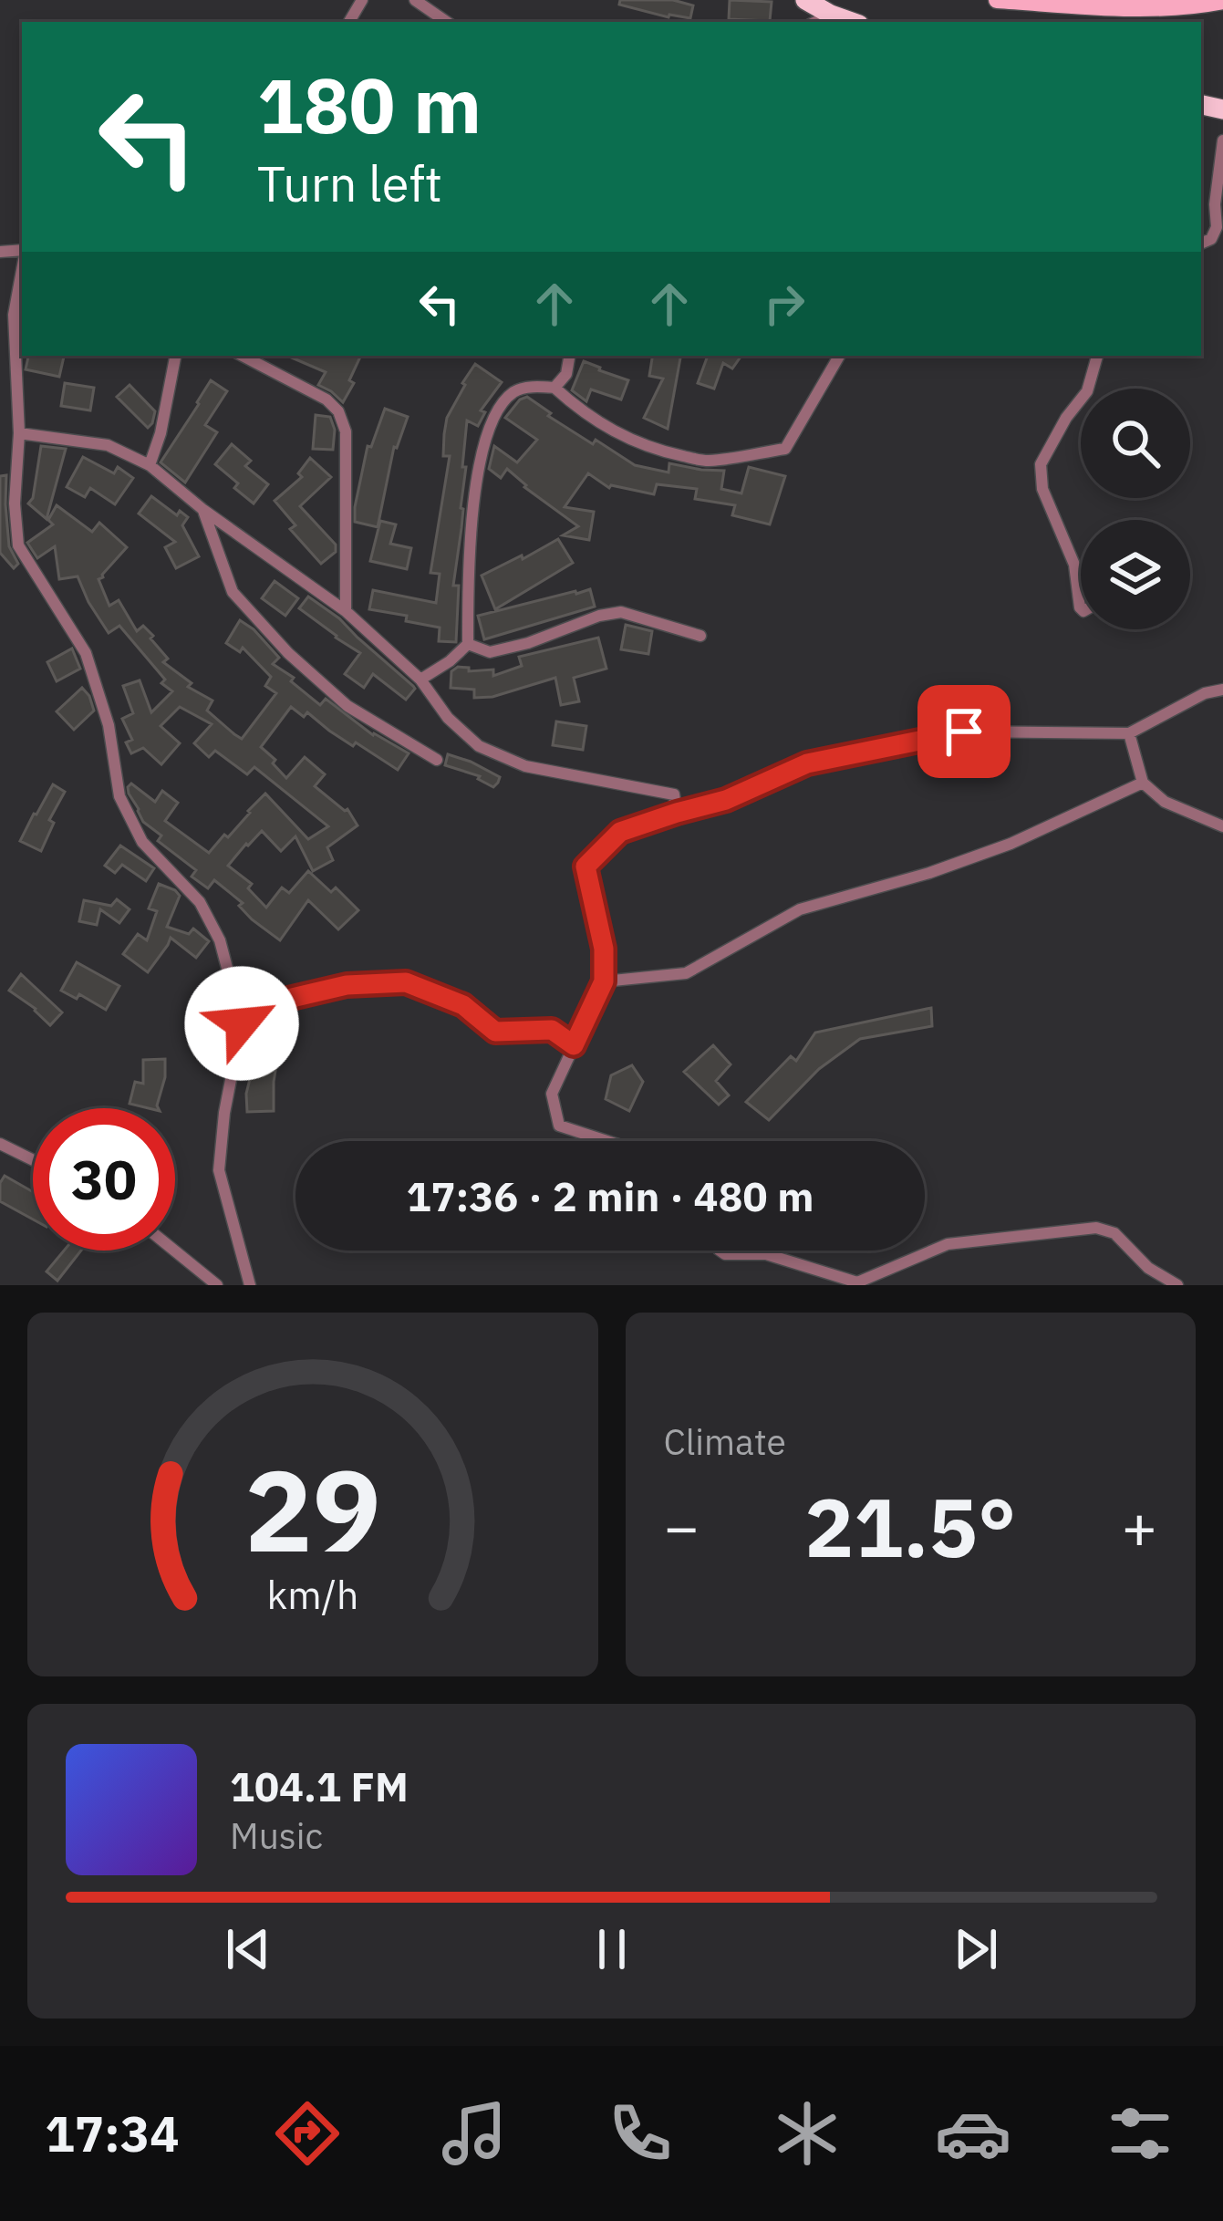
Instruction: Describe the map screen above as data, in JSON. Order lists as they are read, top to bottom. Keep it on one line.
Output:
{"page":{"turn":["180 m","Turn left"],"limit":"30","trip":"17:36 · 2 min · 480 m","tile":"Climate","heat":["−","21.5°","+"],"song":["104.1 FM","Music"],"tabs":"17:34","gauge":["29","km/h"]}}
